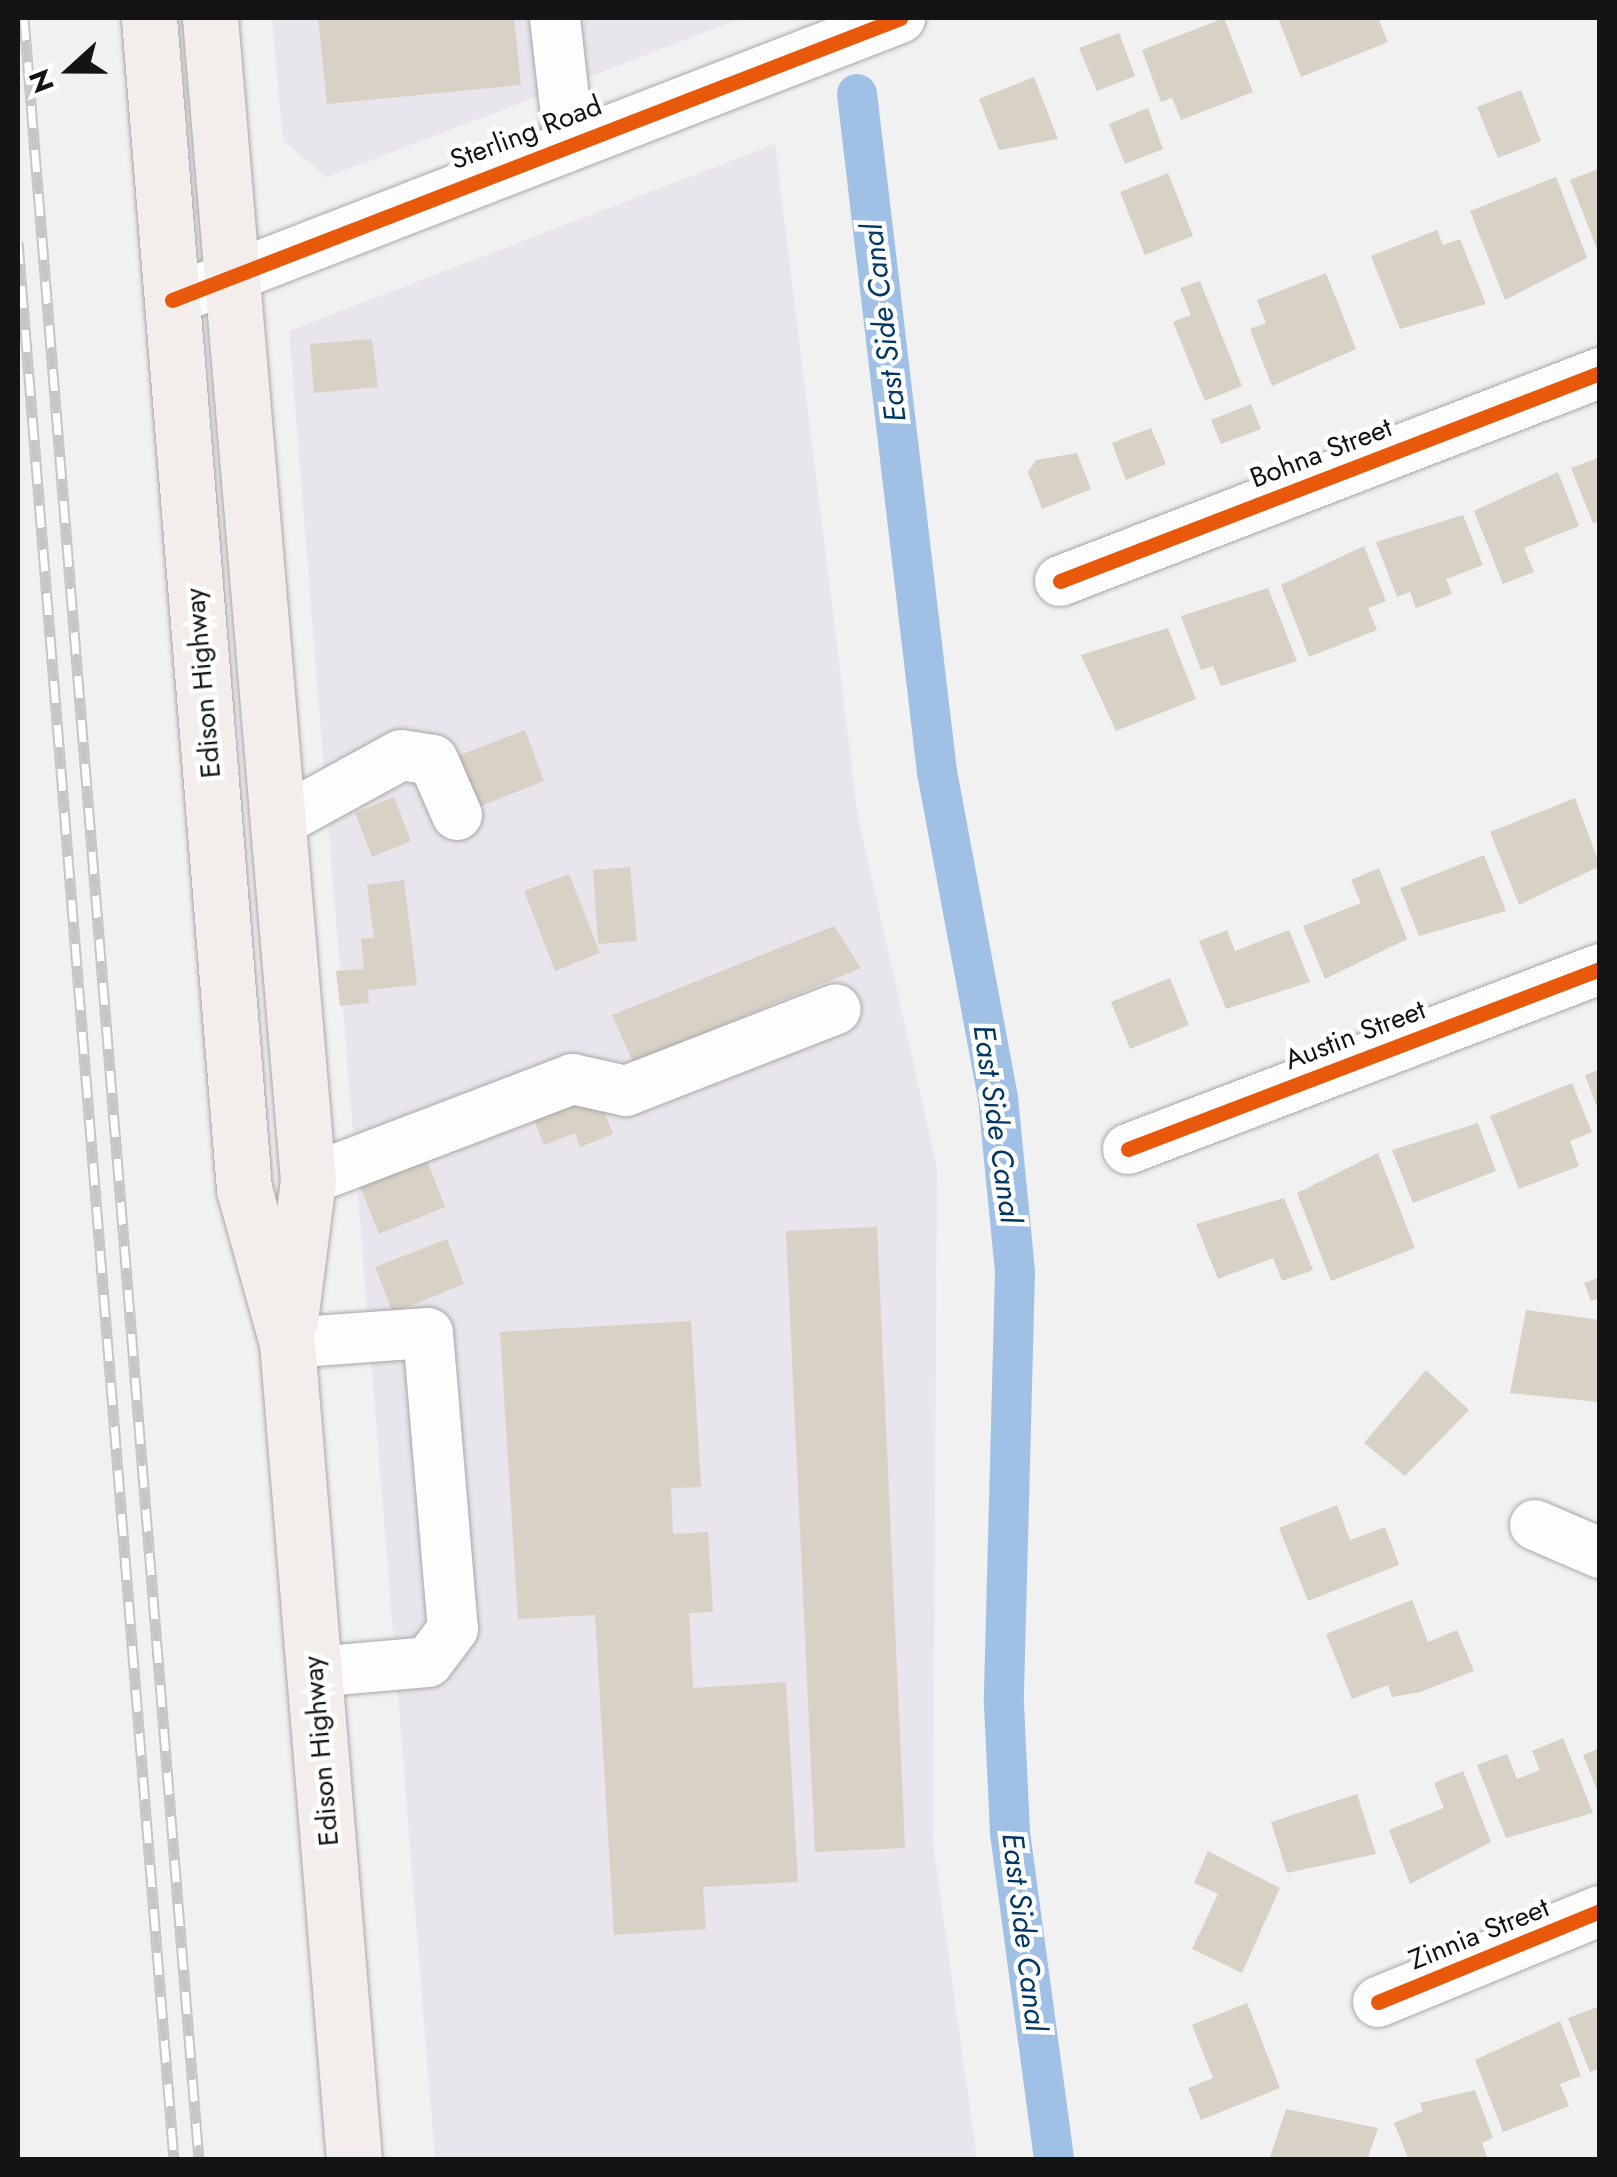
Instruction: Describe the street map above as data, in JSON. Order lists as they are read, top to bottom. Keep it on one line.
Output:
{"streets":{"main road":["Edison Highway"],"street":["Sterling Road","Bohna Street","Austin Street","Zinnia Street"]},"crossings":[["Sterling Road","Edison Highway"]],"water":["East Side Canal"],"north":"left"}
